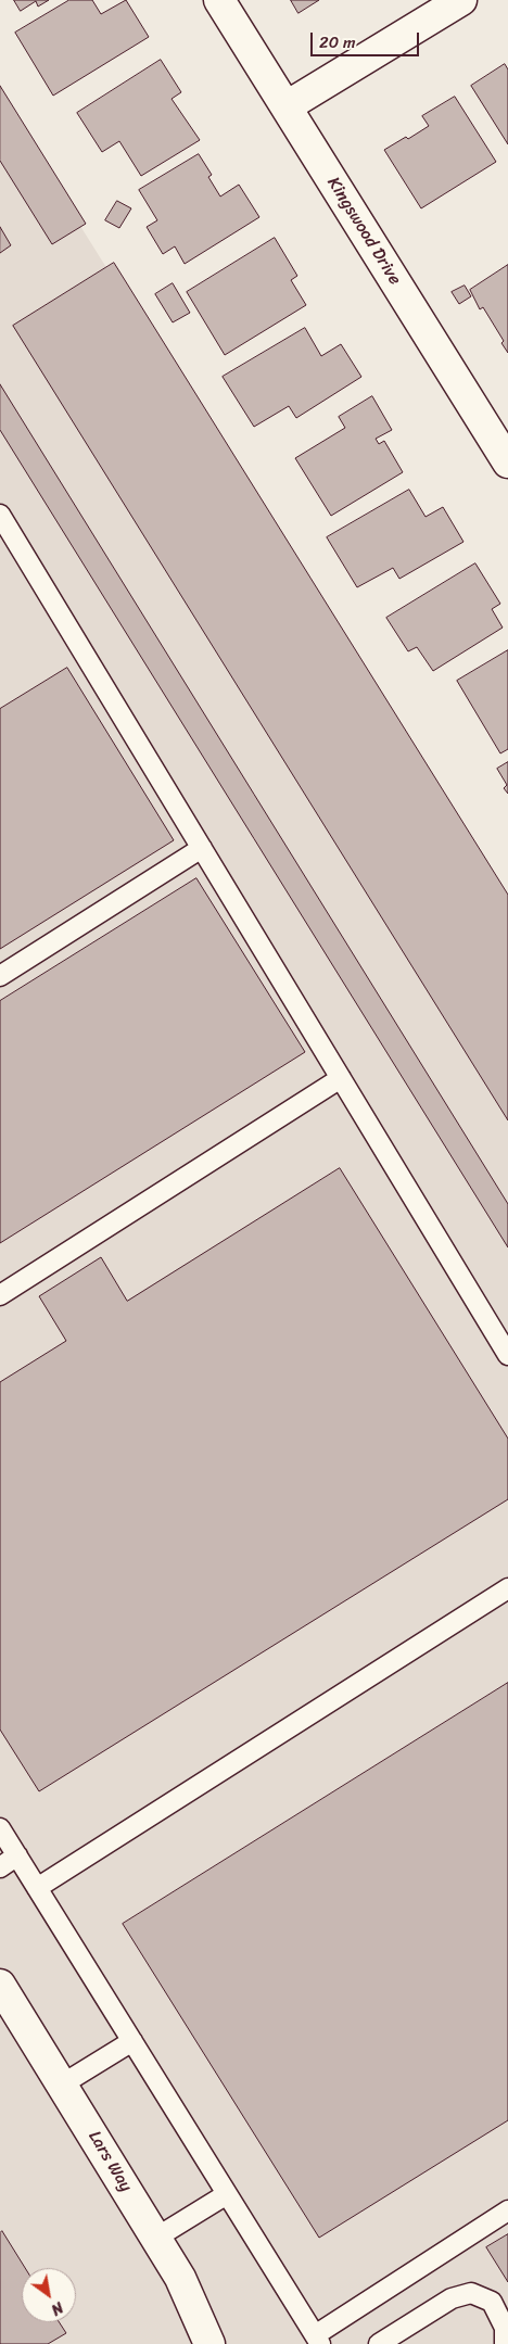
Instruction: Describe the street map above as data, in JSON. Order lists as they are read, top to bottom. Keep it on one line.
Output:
{"streets":{"street":["Kingswood Drive","Lars Way"]},"scale_bar":"20 m","north":"bottom right"}
